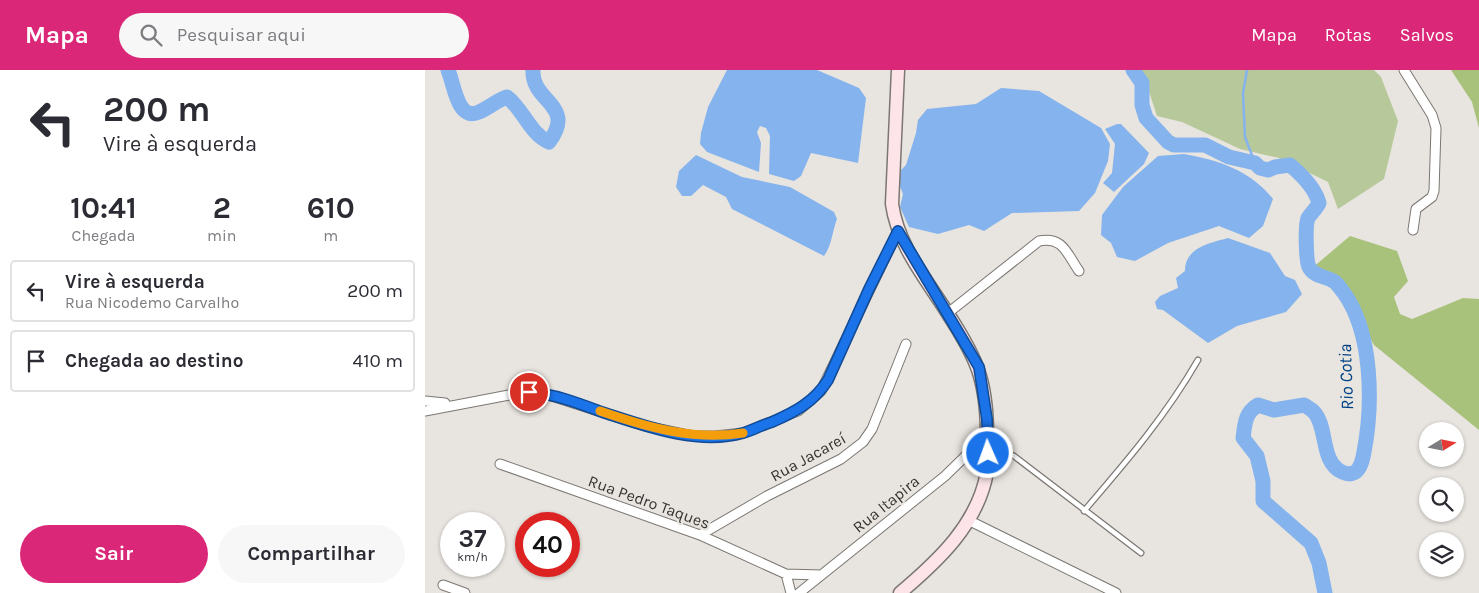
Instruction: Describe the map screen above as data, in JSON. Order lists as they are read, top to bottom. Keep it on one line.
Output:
{"streets":{"street":["Rua Jacareí","Rua Pedro Taques","Rua Itapira"]},"crossings":[["Rua Jacareí","Rua Pedro Taques"],["Rua Pedro Taques","Rua Itapira"]],"water":["Rio Cotia"],"north":"right","page":{"header":"Mapa","search":"Pesquisar aqui","nav":["Mapa","Rotas","Salvos"],"turn":["200 m","Vire à esquerda"],"eta":["10:41","Chegada","2","min","610","m"],"list":[{"name":"Vire à esquerda","note":"Rua Nicodemo Carvalho","value":"200 m"},{"name":"Chegada ao destino","value":"410 m"}],"speed":"37 km/h","limit":"40","buttons":["Sair","Compartilhar"]}}
